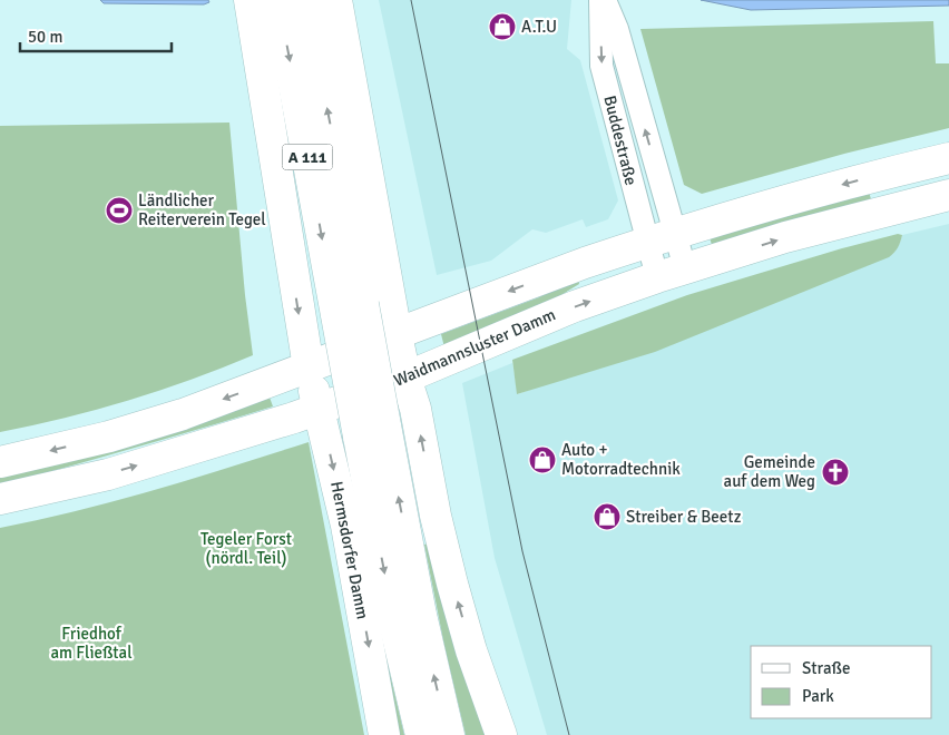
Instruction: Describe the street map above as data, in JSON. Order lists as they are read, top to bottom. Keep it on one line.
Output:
{"streets":{"main road":["A 111","Waidmannsluster Damm","Hermsdorfer Damm"],"street":["Buddestraße"]},"crossings":[["Buddestraße","Waidmannsluster Damm"],["Waidmannsluster Damm","Hermsdorfer Damm"]],"parks":["Tegeler Forst (nördl. Teil)","Friedhof am Fließtal"],"places":{"shop":["A.T.U","Auto + Motorradtechnik","Streiber & Beetz"],"sports":["Ländlicher Reiterverein Tegel"],"church":["Gemeinde auf dem Weg"]},"legend":["Straße","Park"],"scale_bar":"50 m"}
